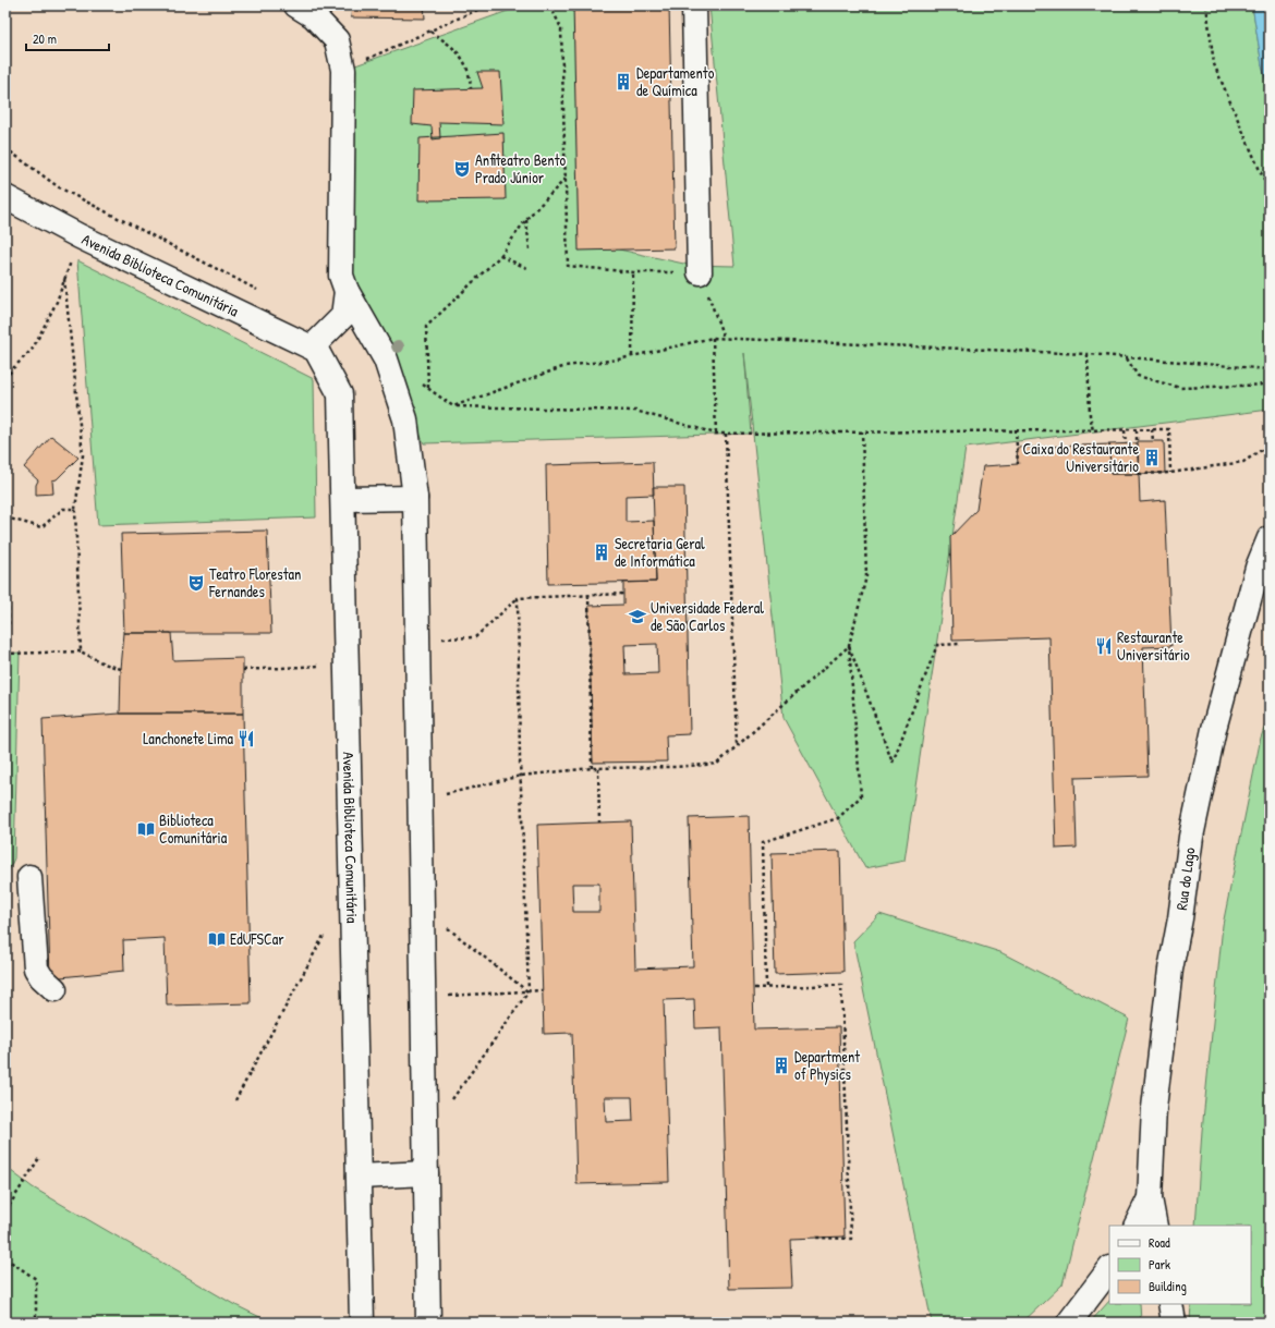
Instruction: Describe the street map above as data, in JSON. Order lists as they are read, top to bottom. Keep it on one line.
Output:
{"streets":{"street":["Avenida Biblioteca Comunitária","Rua do Lago"]},"places":{"building":["Departamento de Química","Caixa do Restaurante Universitário","Secretaria Geral de Informática","Department of Physics"],"theatre":["Anfiteatro Bento Prado Júnior","Teatro Florestan Fernandes"],"school or university":["Universidade Federal de São Carlos"],"restaurant":["Restaurante Universitário","Lanchonete Lima"],"library":["Biblioteca Comunitária","EdUFSCar"]},"legend":["Road","Park","Building"],"scale_bar":"20 m"}
